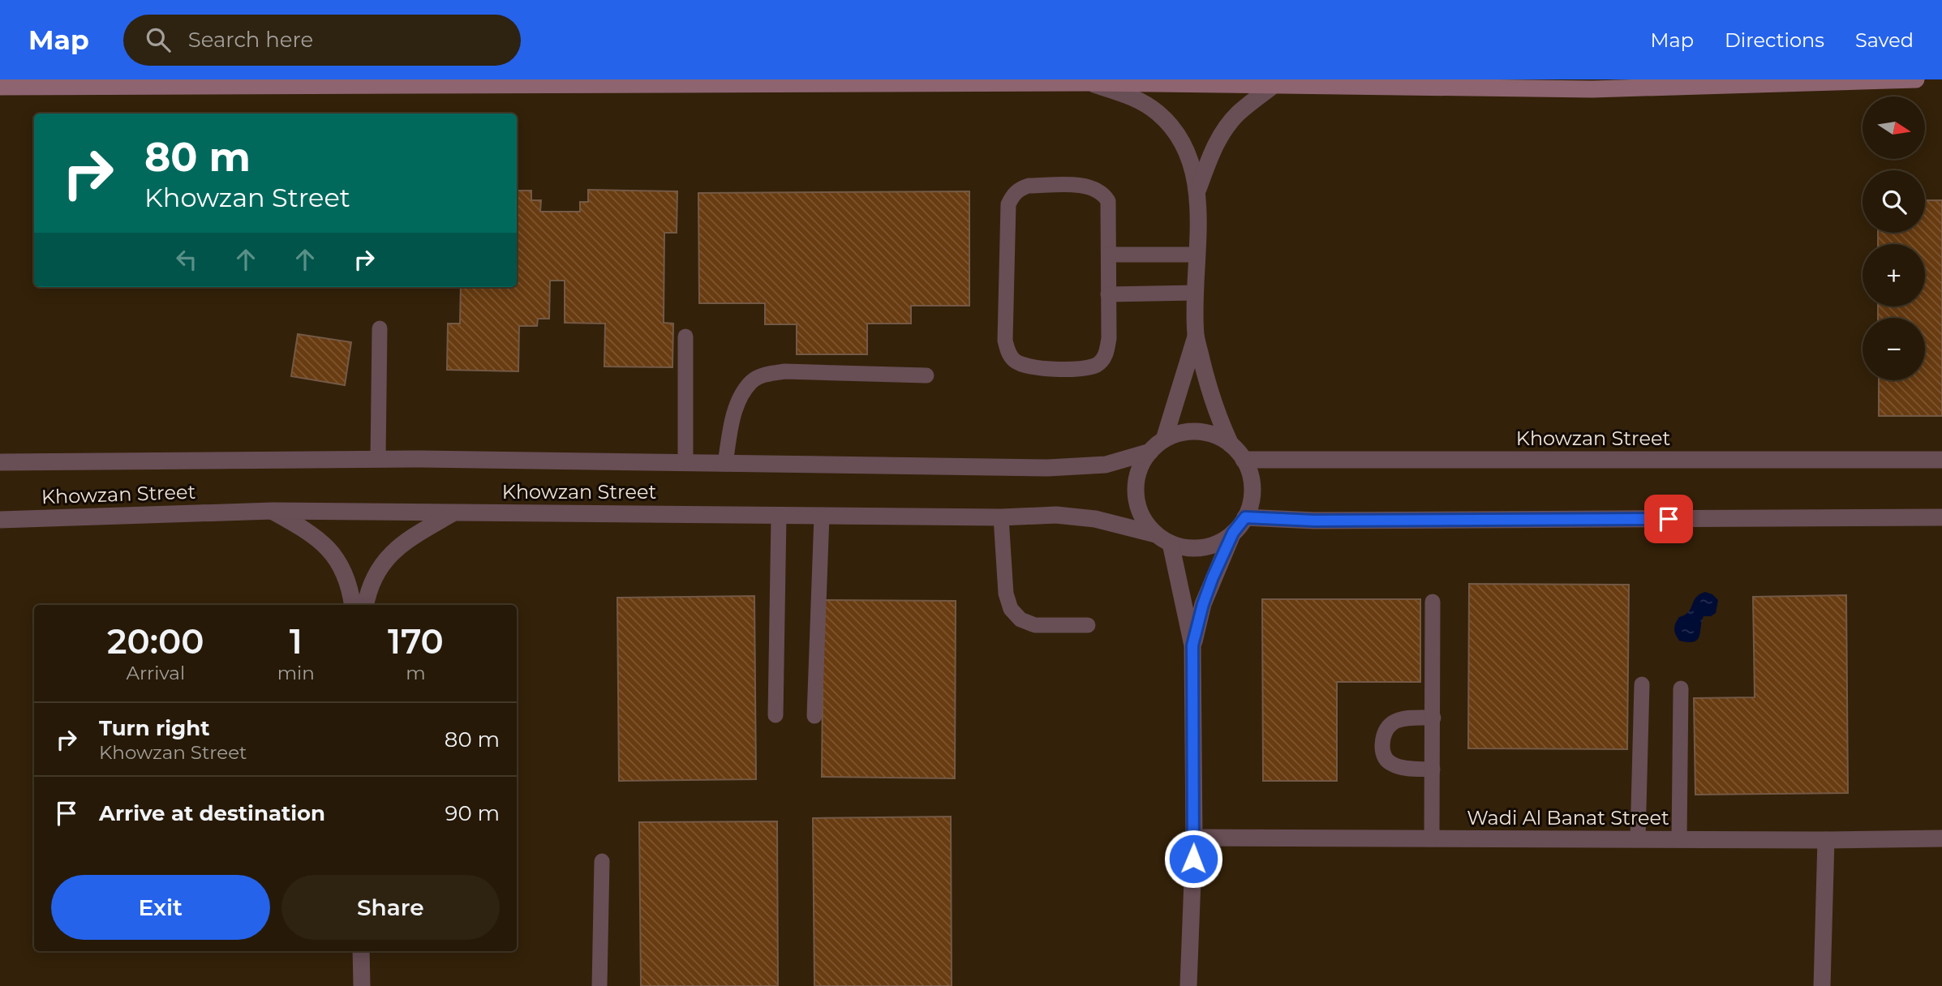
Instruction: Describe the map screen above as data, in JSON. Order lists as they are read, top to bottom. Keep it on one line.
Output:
{"streets":{"street":["Khowzan Street","Wadi Al Banat Street"]},"north":"right","page":{"header":"Map","search":"Search here","nav":["Map","Directions","Saved"],"map_buttons":["+","−"],"turn":["80 m","Khowzan Street"],"eta":["20:00","Arrival","1","min","170","m"],"list":[{"name":"Turn right","note":"Khowzan Street","value":"80 m"},{"name":"Arrive at destination","value":"90 m"}],"buttons":["Exit","Share"]}}
